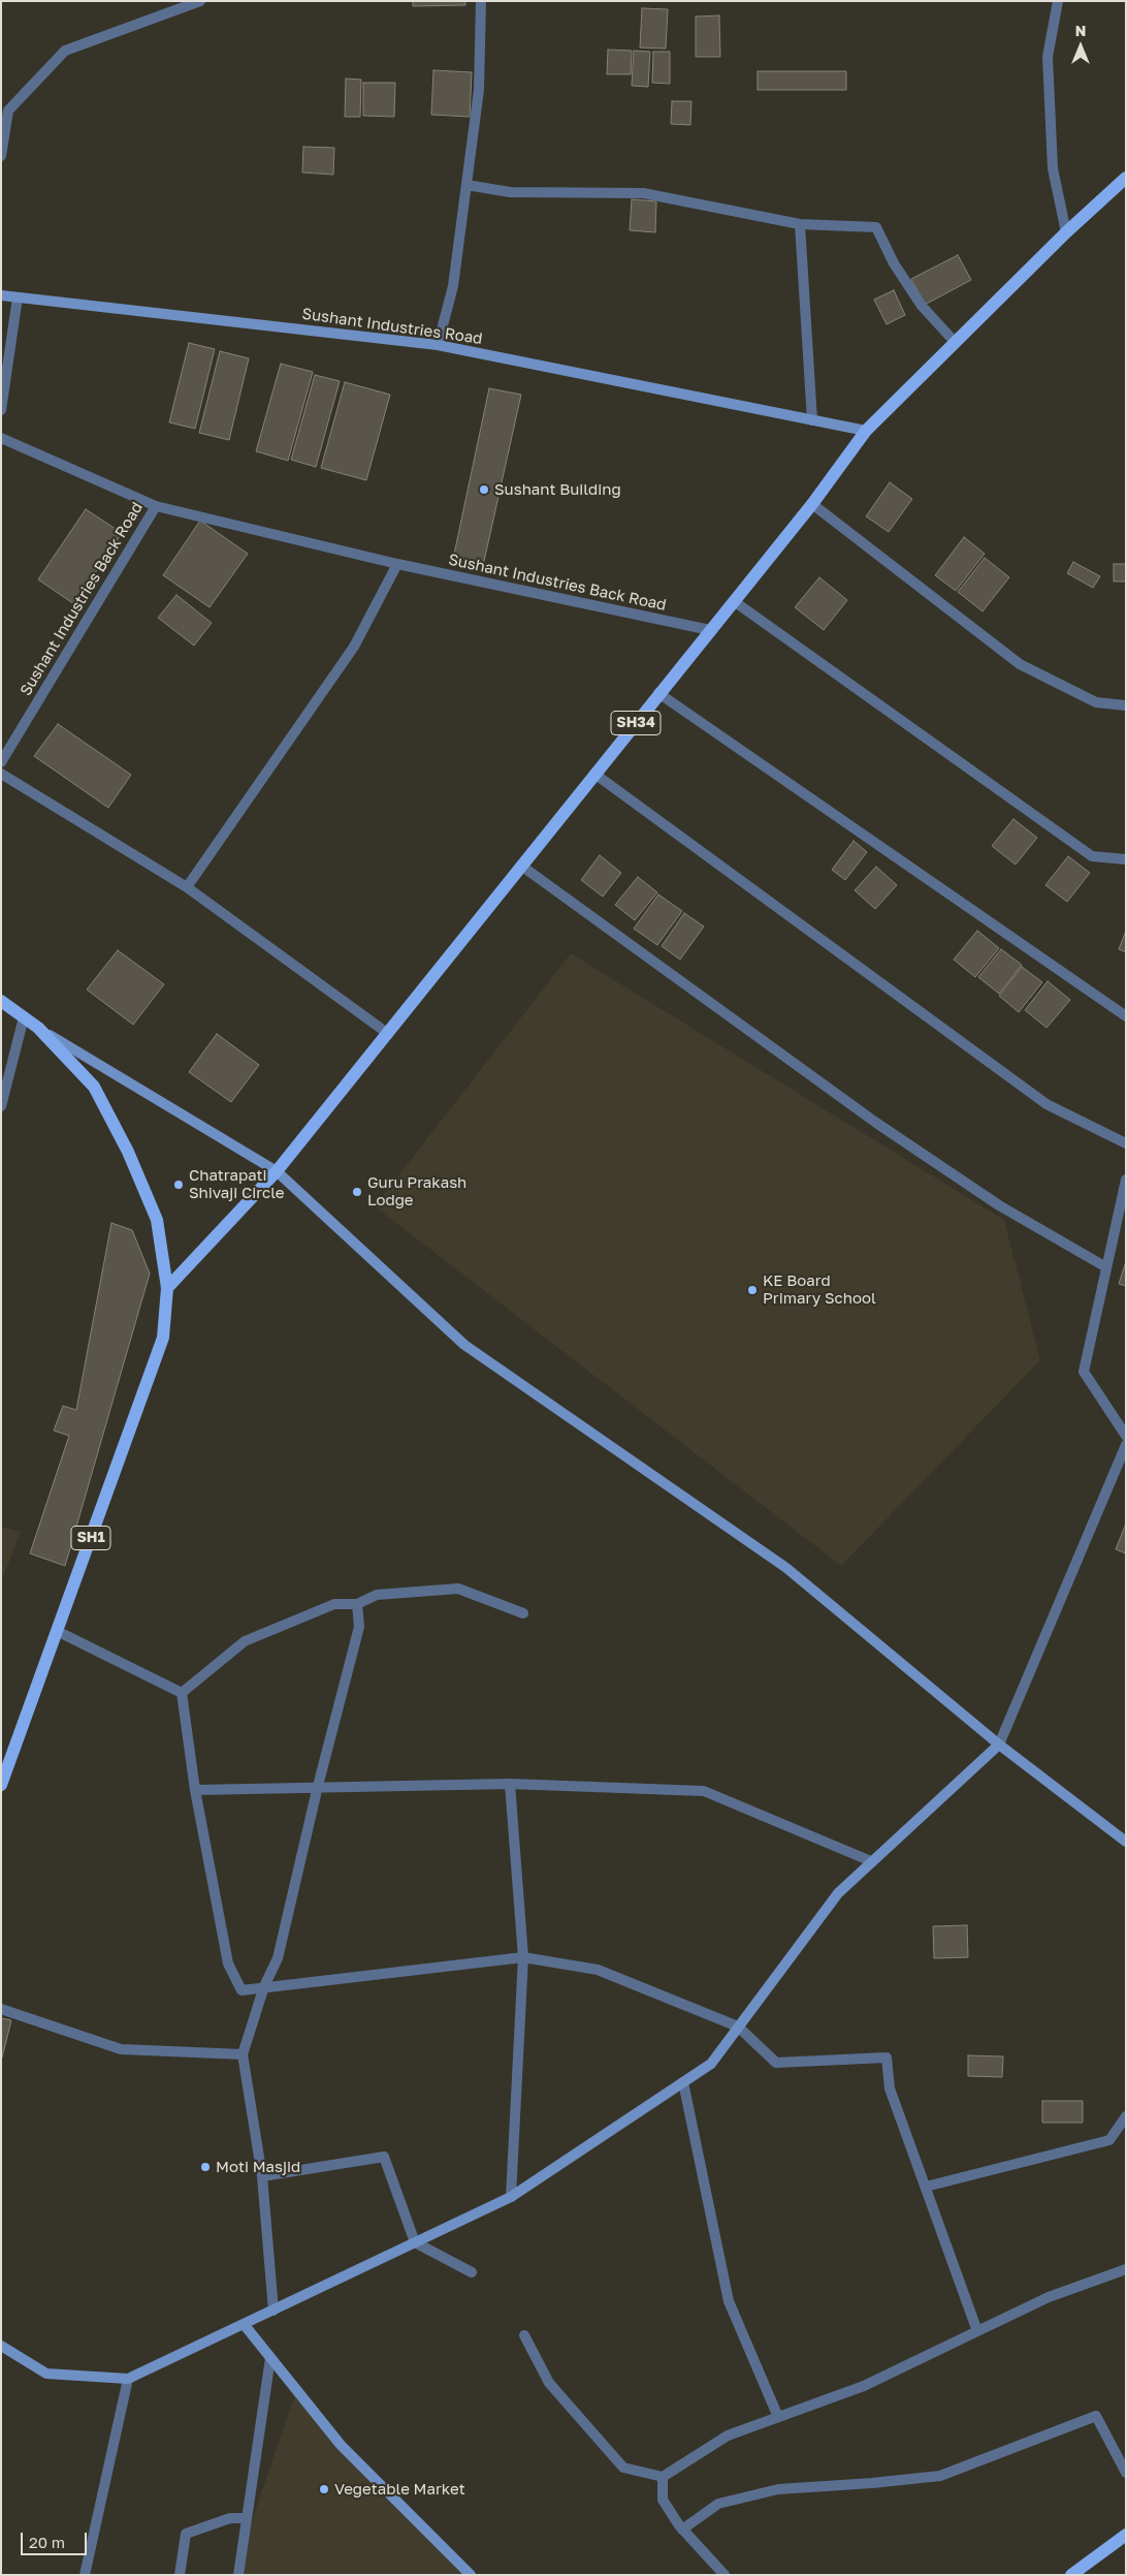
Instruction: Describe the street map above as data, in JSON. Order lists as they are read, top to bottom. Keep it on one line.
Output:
{"streets":{"main road":["SH34","SH1"],"street":["Sushant Industries Road","Sushant Industries Back Road"]},"crossings":[["Sushant Industries Road","SH34"],["Sushant Industries Back Road","SH34"],["SH34","SH1"]],"places":["Sushant Building","Chatrapati Shivaji Circle","Guru Prakash Lodge","KE Board Primary School","Moti Masjid","Vegetable Market"],"scale_bar":"20 m","north":"top"}
